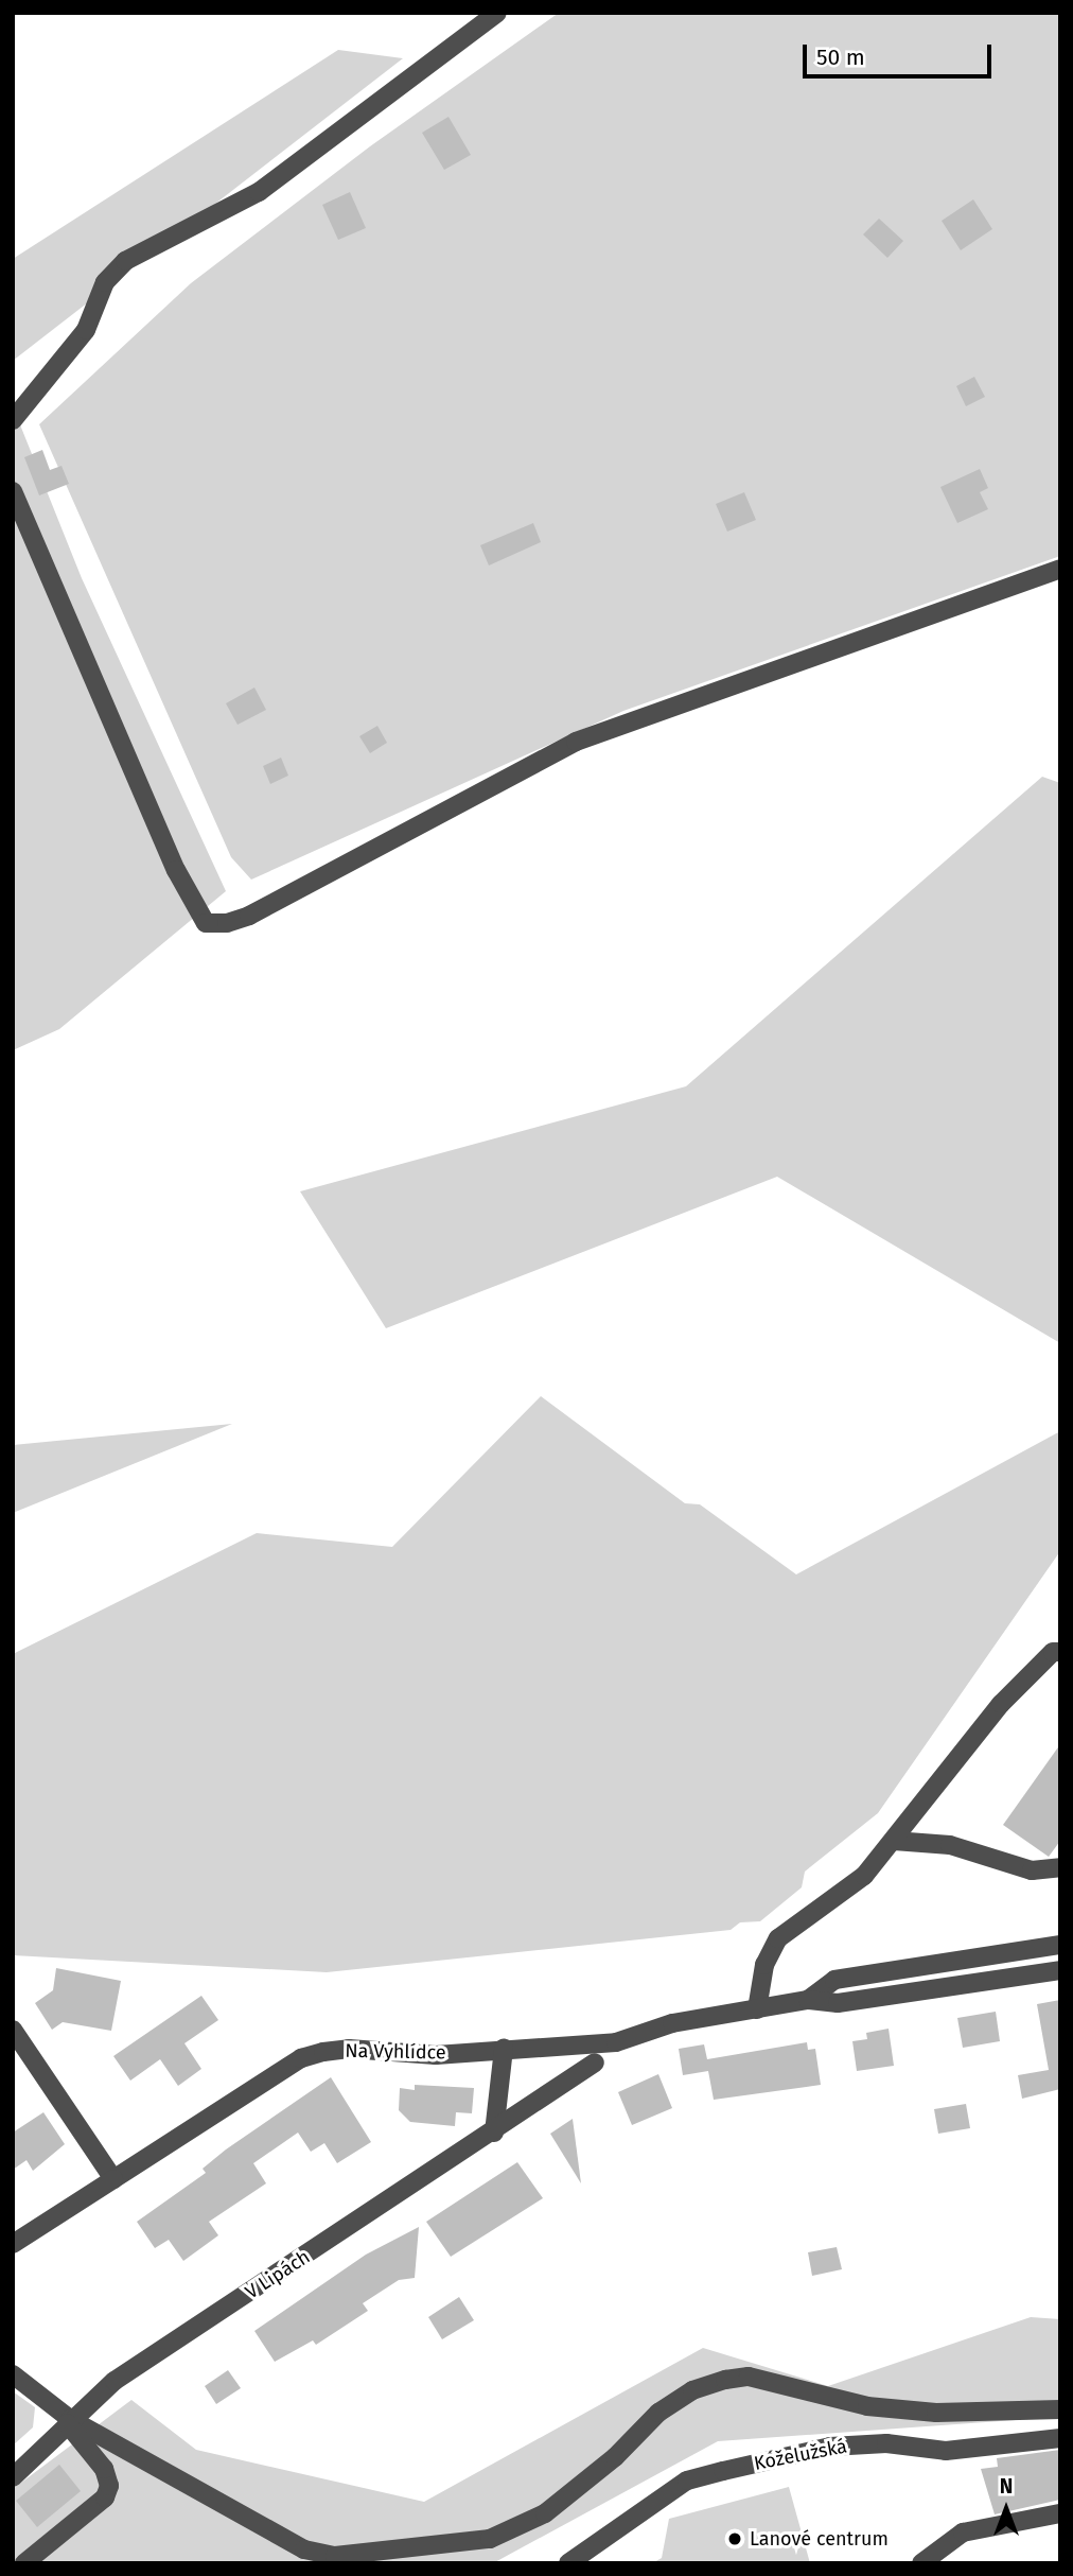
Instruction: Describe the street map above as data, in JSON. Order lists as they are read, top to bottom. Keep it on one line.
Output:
{"streets":{"street":["Na Vyhlídce","V Lipách","Koželužská"]},"places":["Lanové centrum"],"scale_bar":"50 m","north":"top"}
